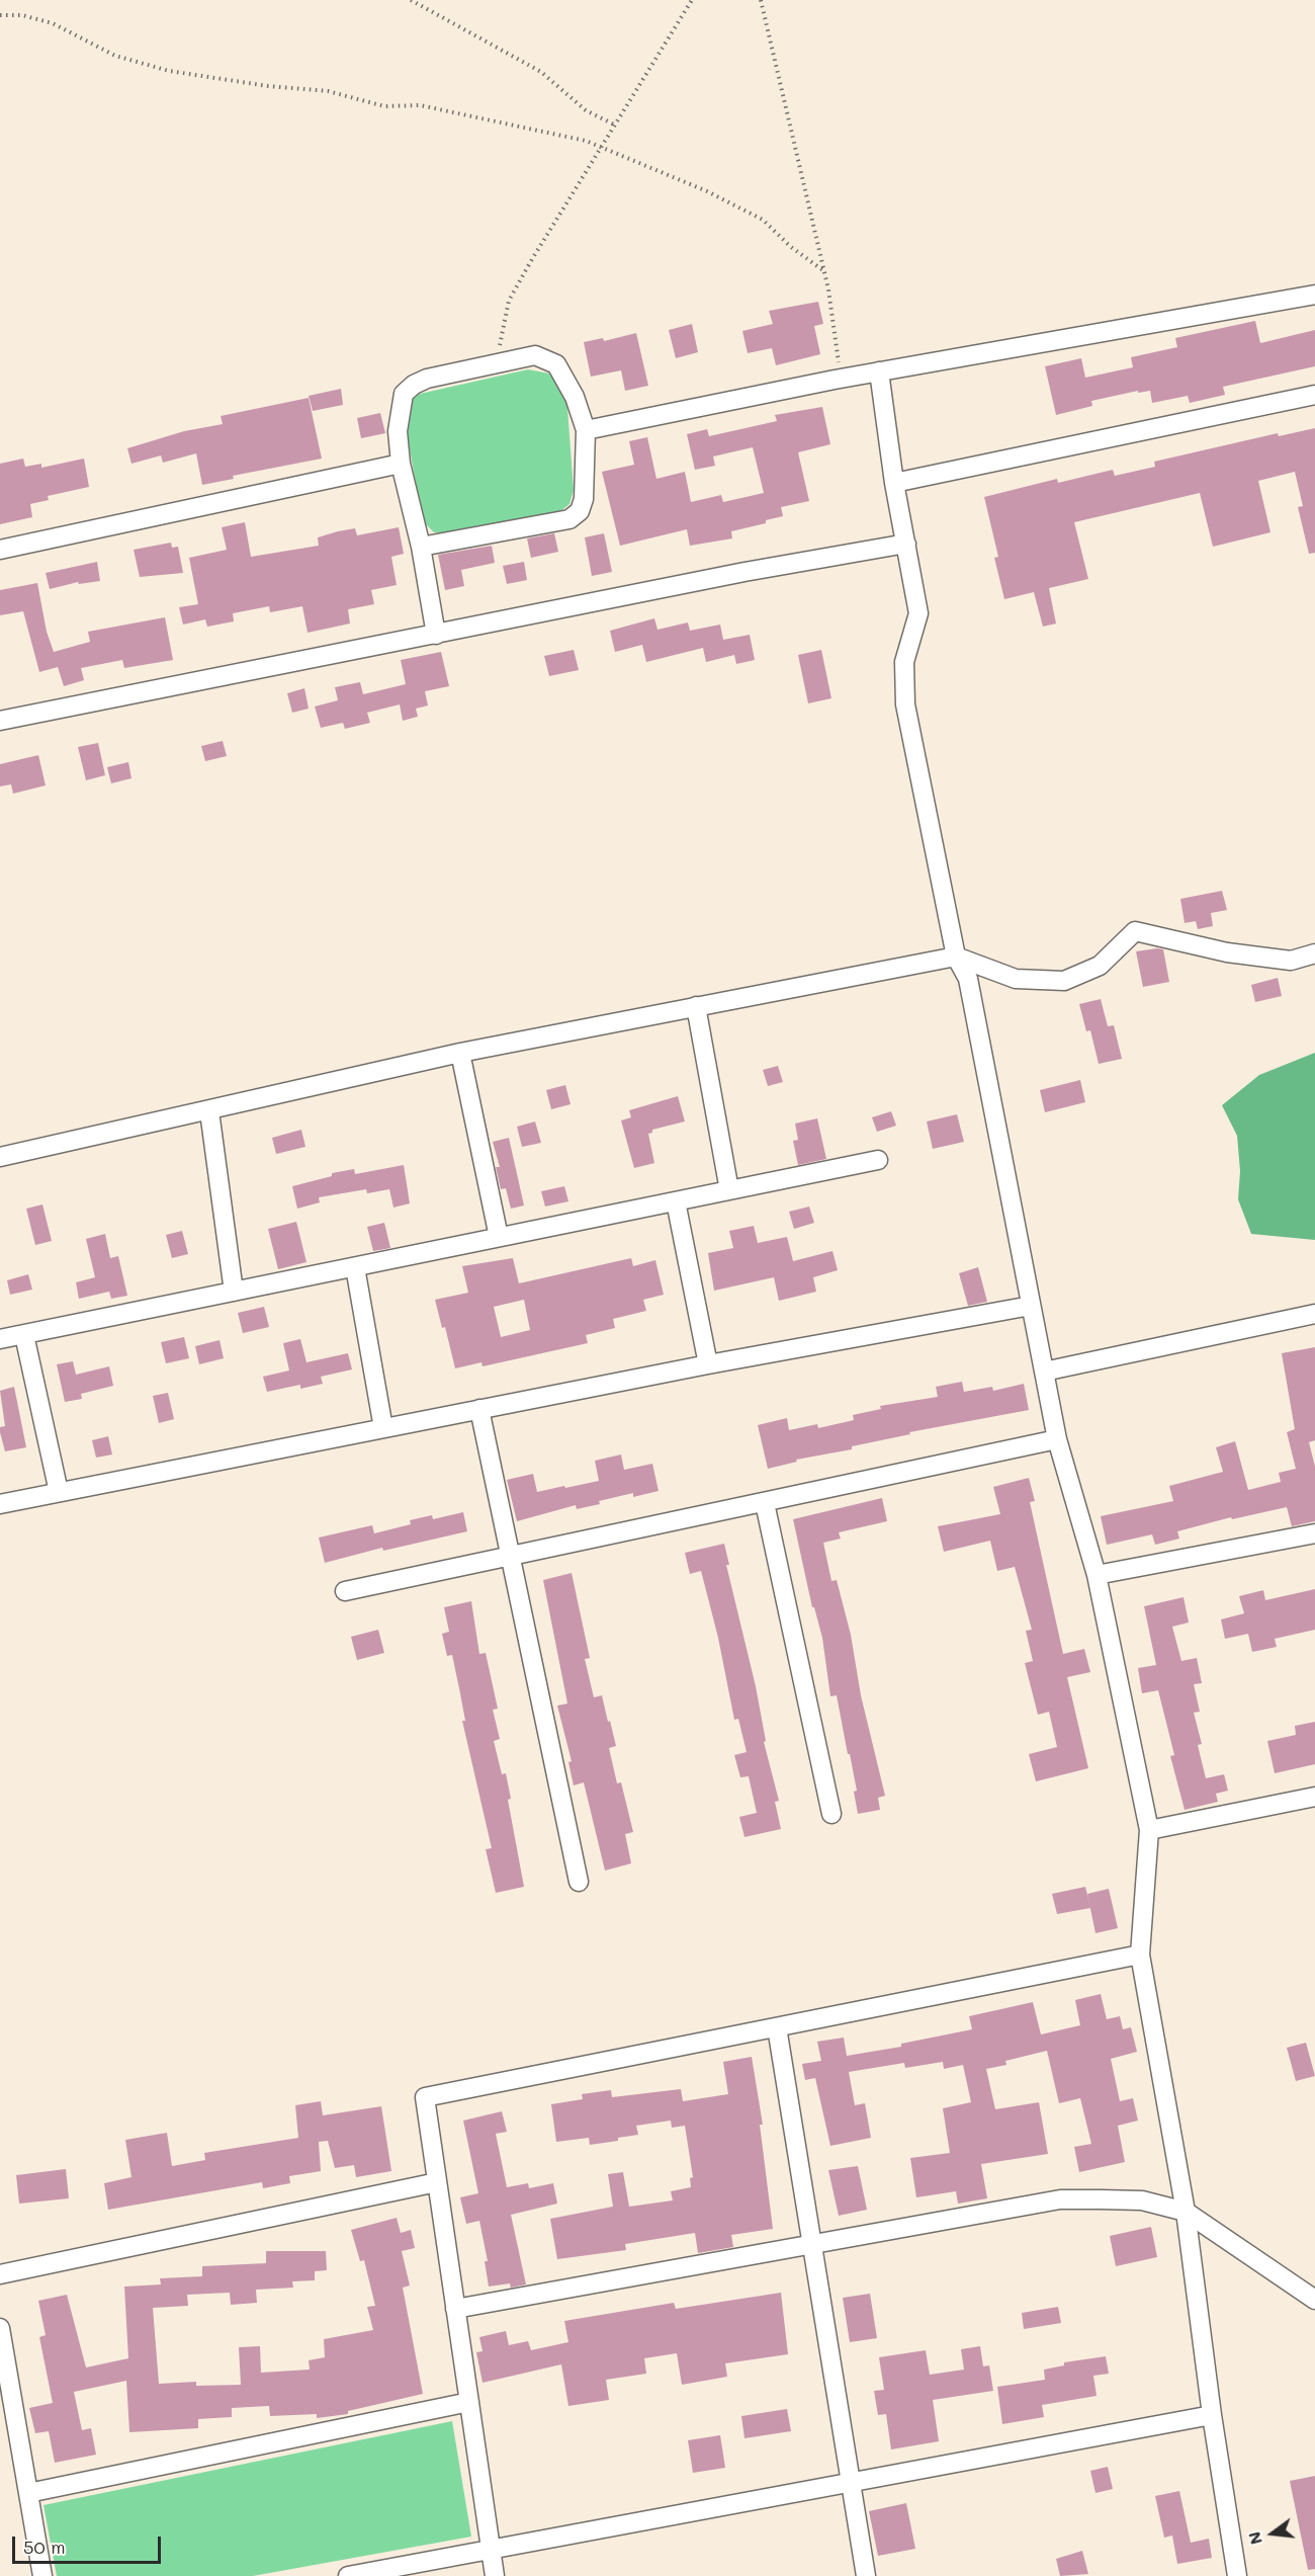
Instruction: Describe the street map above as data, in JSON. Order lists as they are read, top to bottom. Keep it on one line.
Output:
{"scale_bar":"50 m","north":"left"}
